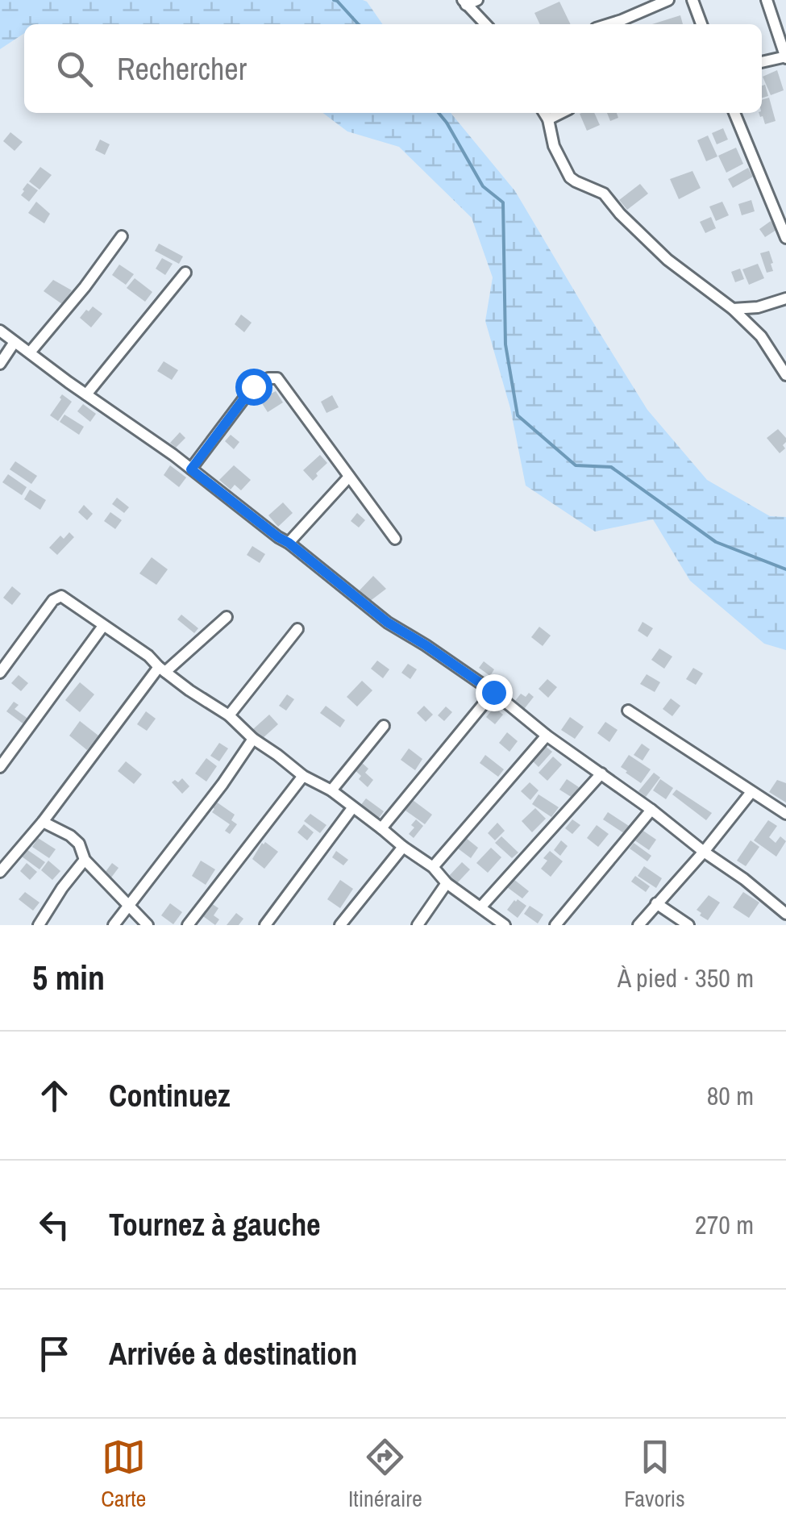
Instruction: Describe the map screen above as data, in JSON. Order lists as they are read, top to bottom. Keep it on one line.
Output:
{"page":{"search":"Rechercher","heading":["5 min","À pied · 350 m"],"list":[["Continuez","80 m"],["Tournez à gauche","270 m"],"Arrivée à destination"],"nav":["Carte","Itinéraire","Favoris"]}}
